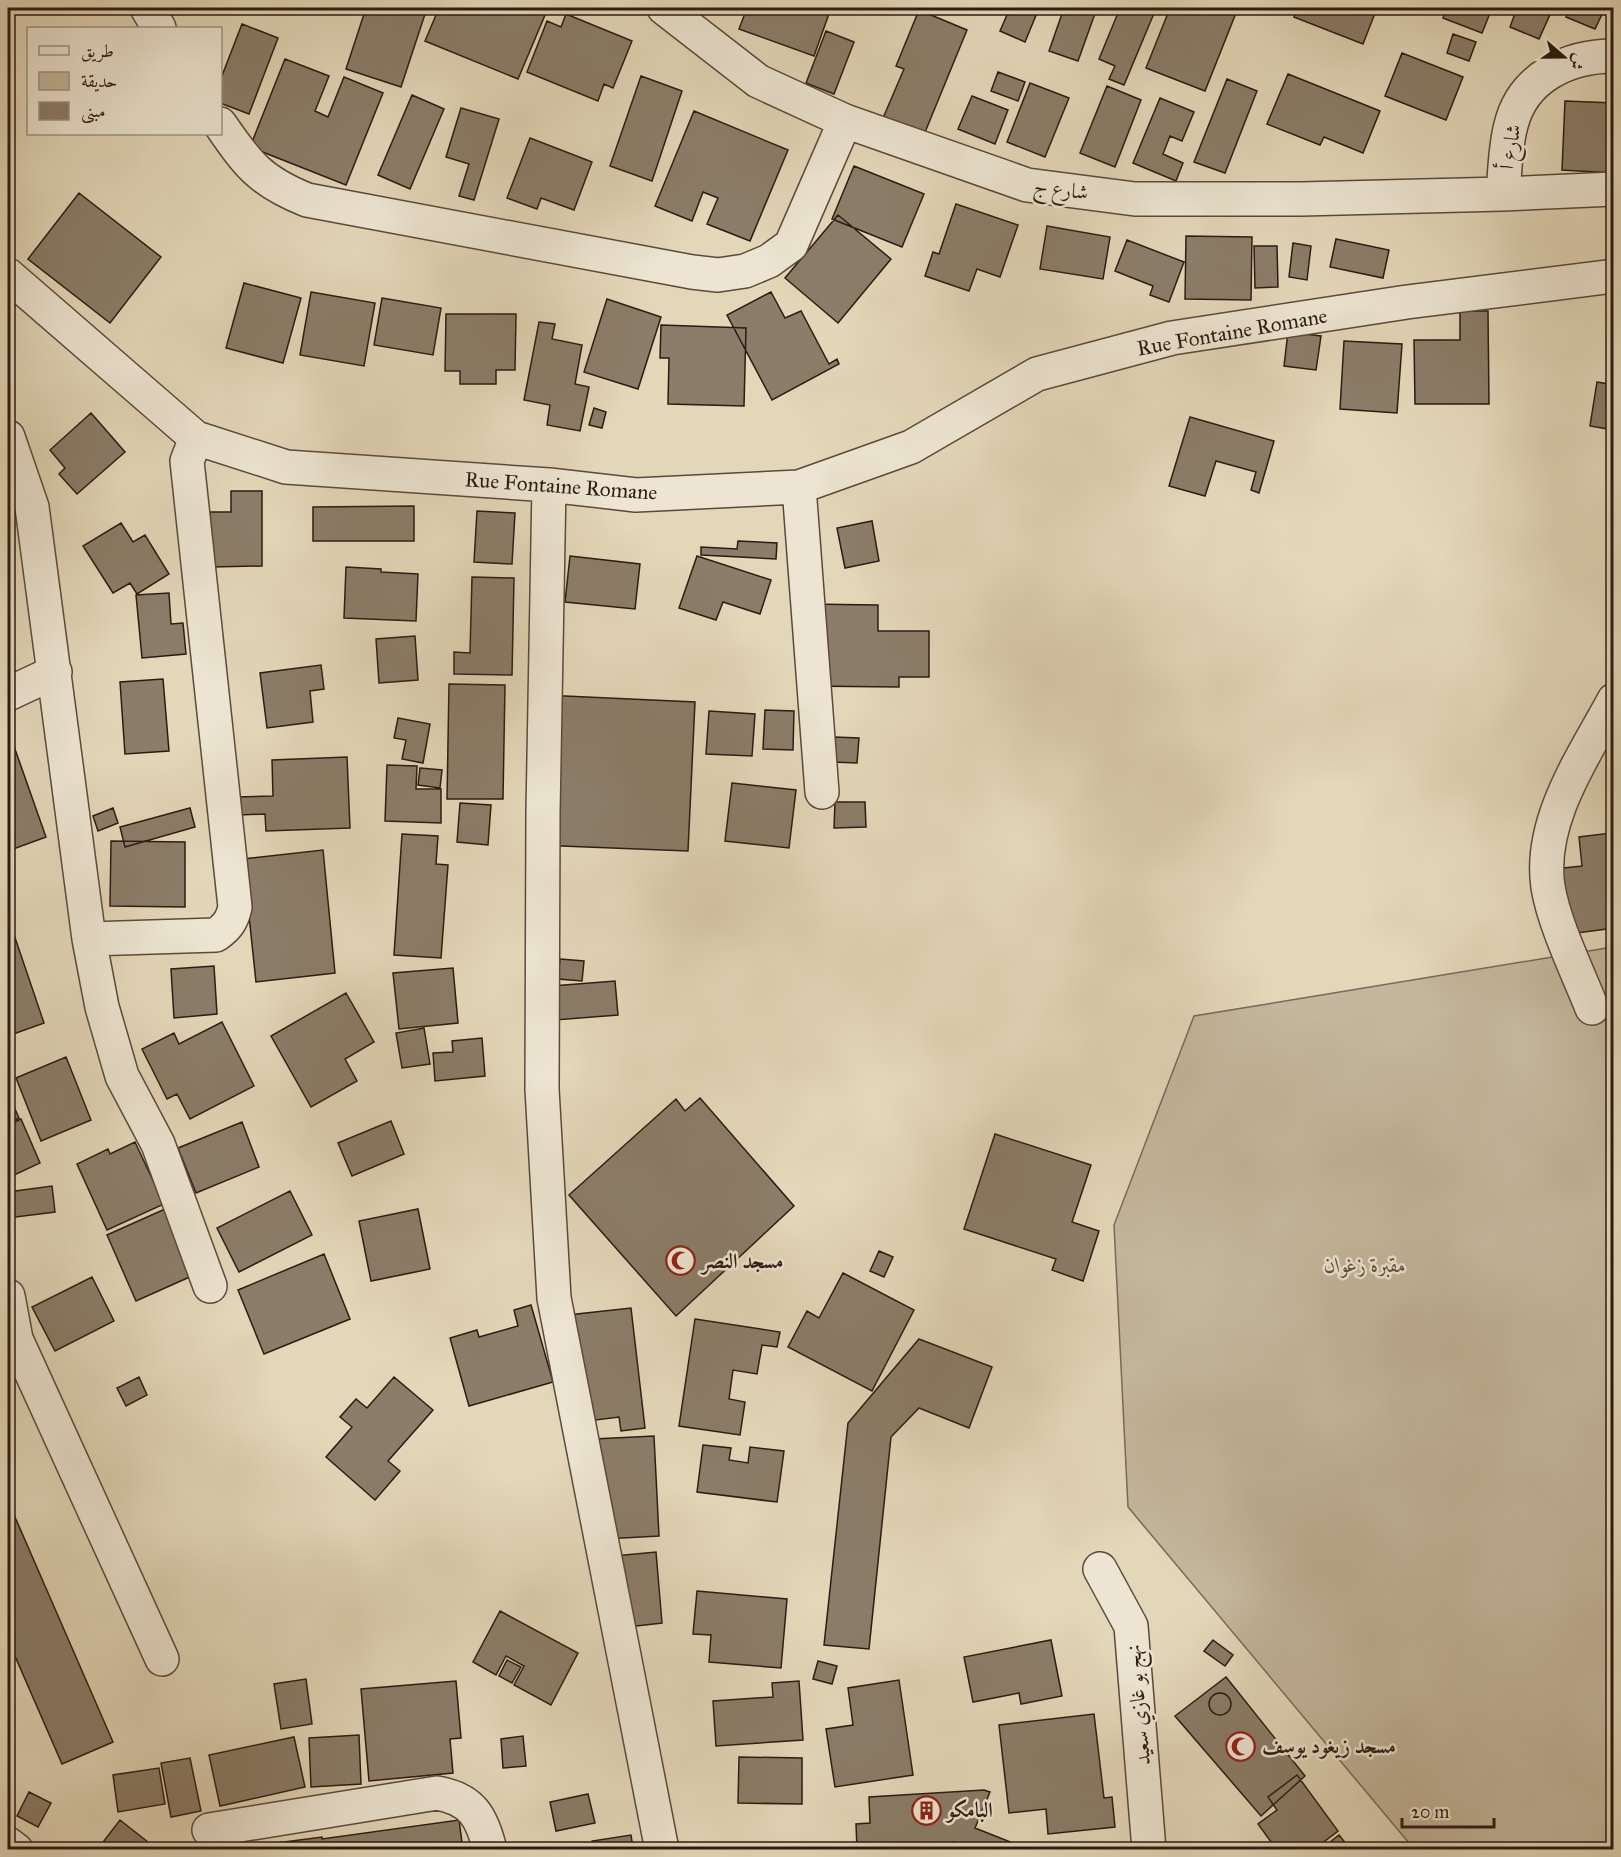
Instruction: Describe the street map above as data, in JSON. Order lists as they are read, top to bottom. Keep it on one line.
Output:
{"streets":{"street":["شارع أ","شارع ج","Rue Fontaine Romane","نهج بو غازي سعيد"]},"crossings":[["شارع أ","شارع ج"]],"parks":["مقبرة زغوان"],"places":{"mosque":["مسجد النصر","مسجد زيغود يوسف"],"building":["البامكو"]},"legend":["طريق","حديقة","مبنى"],"scale_bar":"20 m","north":"right"}
